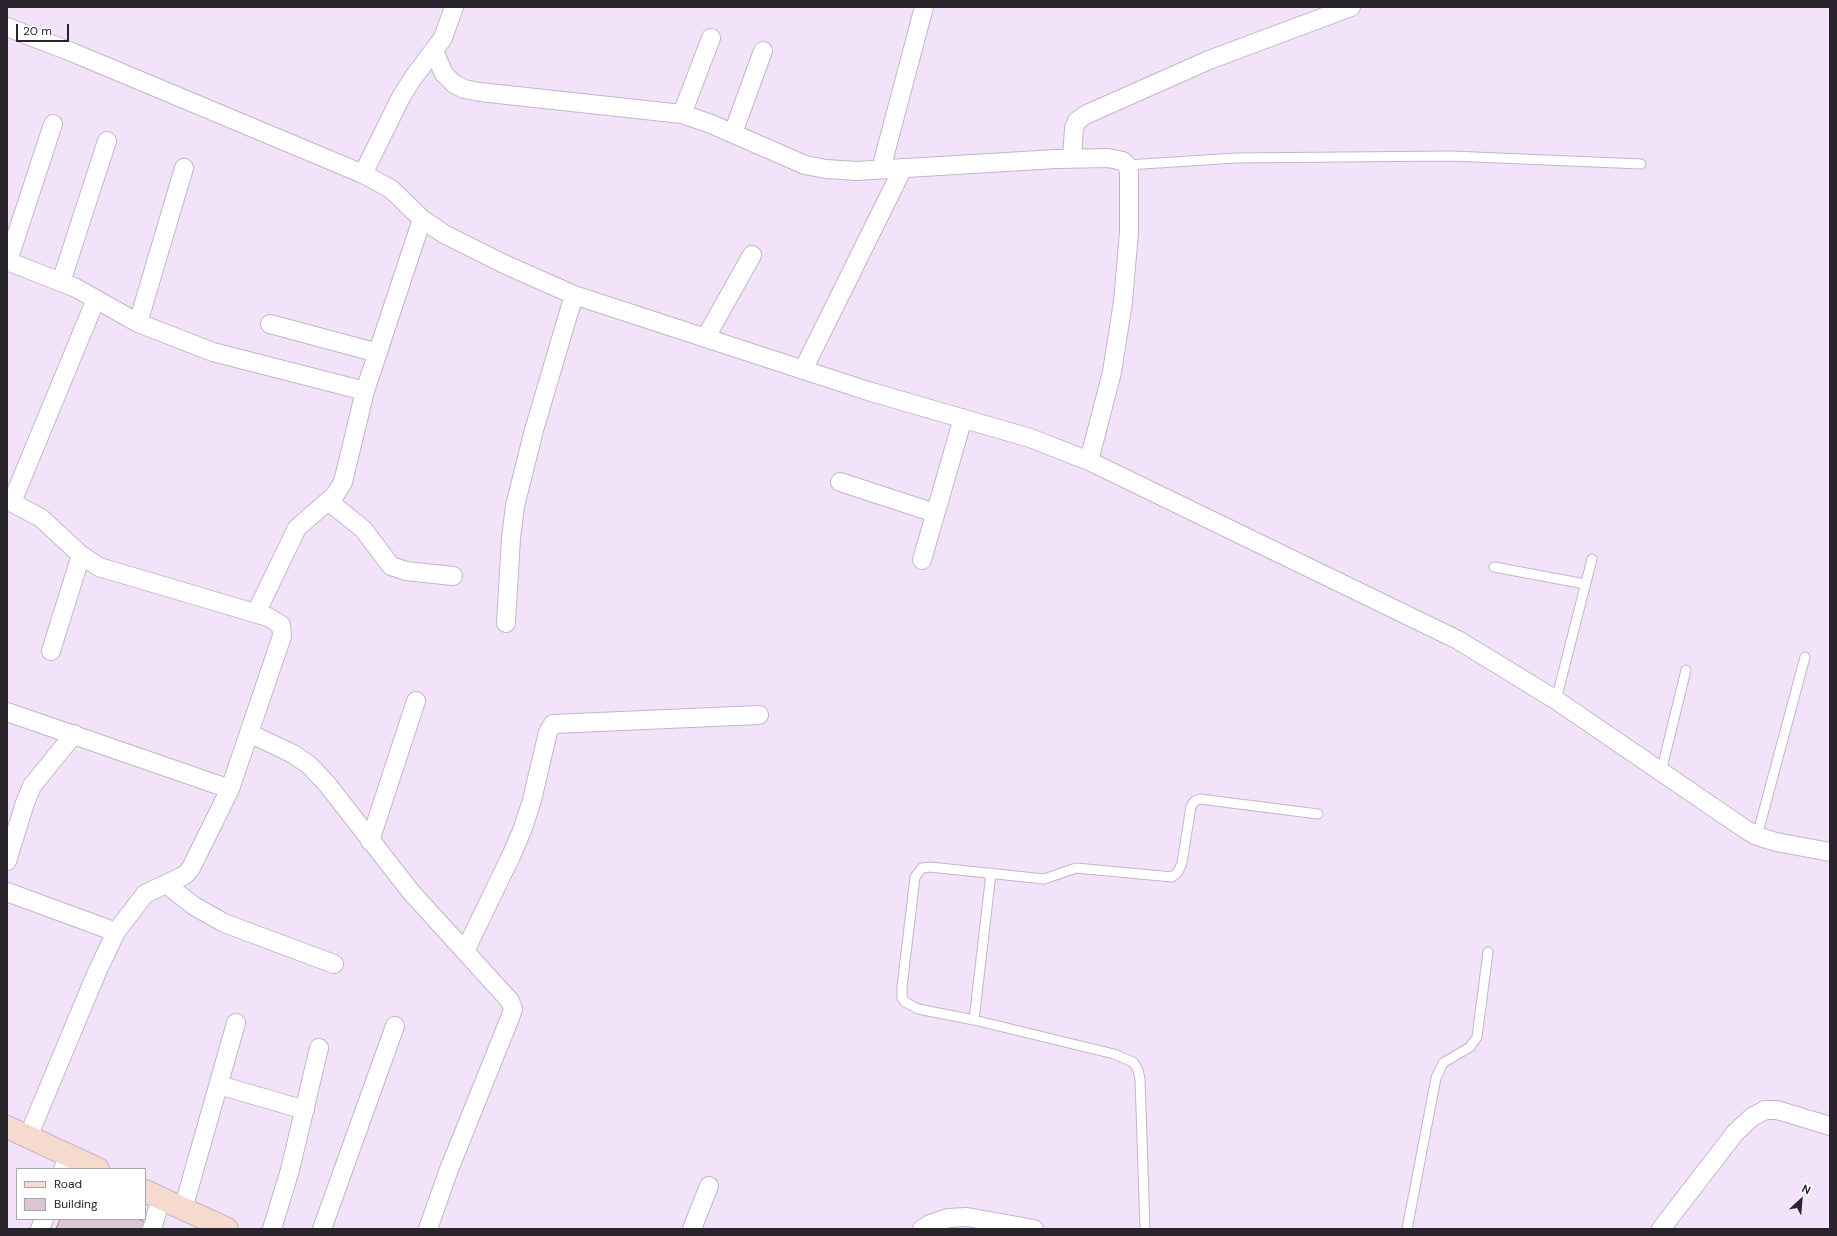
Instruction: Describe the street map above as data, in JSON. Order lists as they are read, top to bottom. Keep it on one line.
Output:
{"legend":["Road","Building"],"scale_bar":"20 m","north":"top right"}
